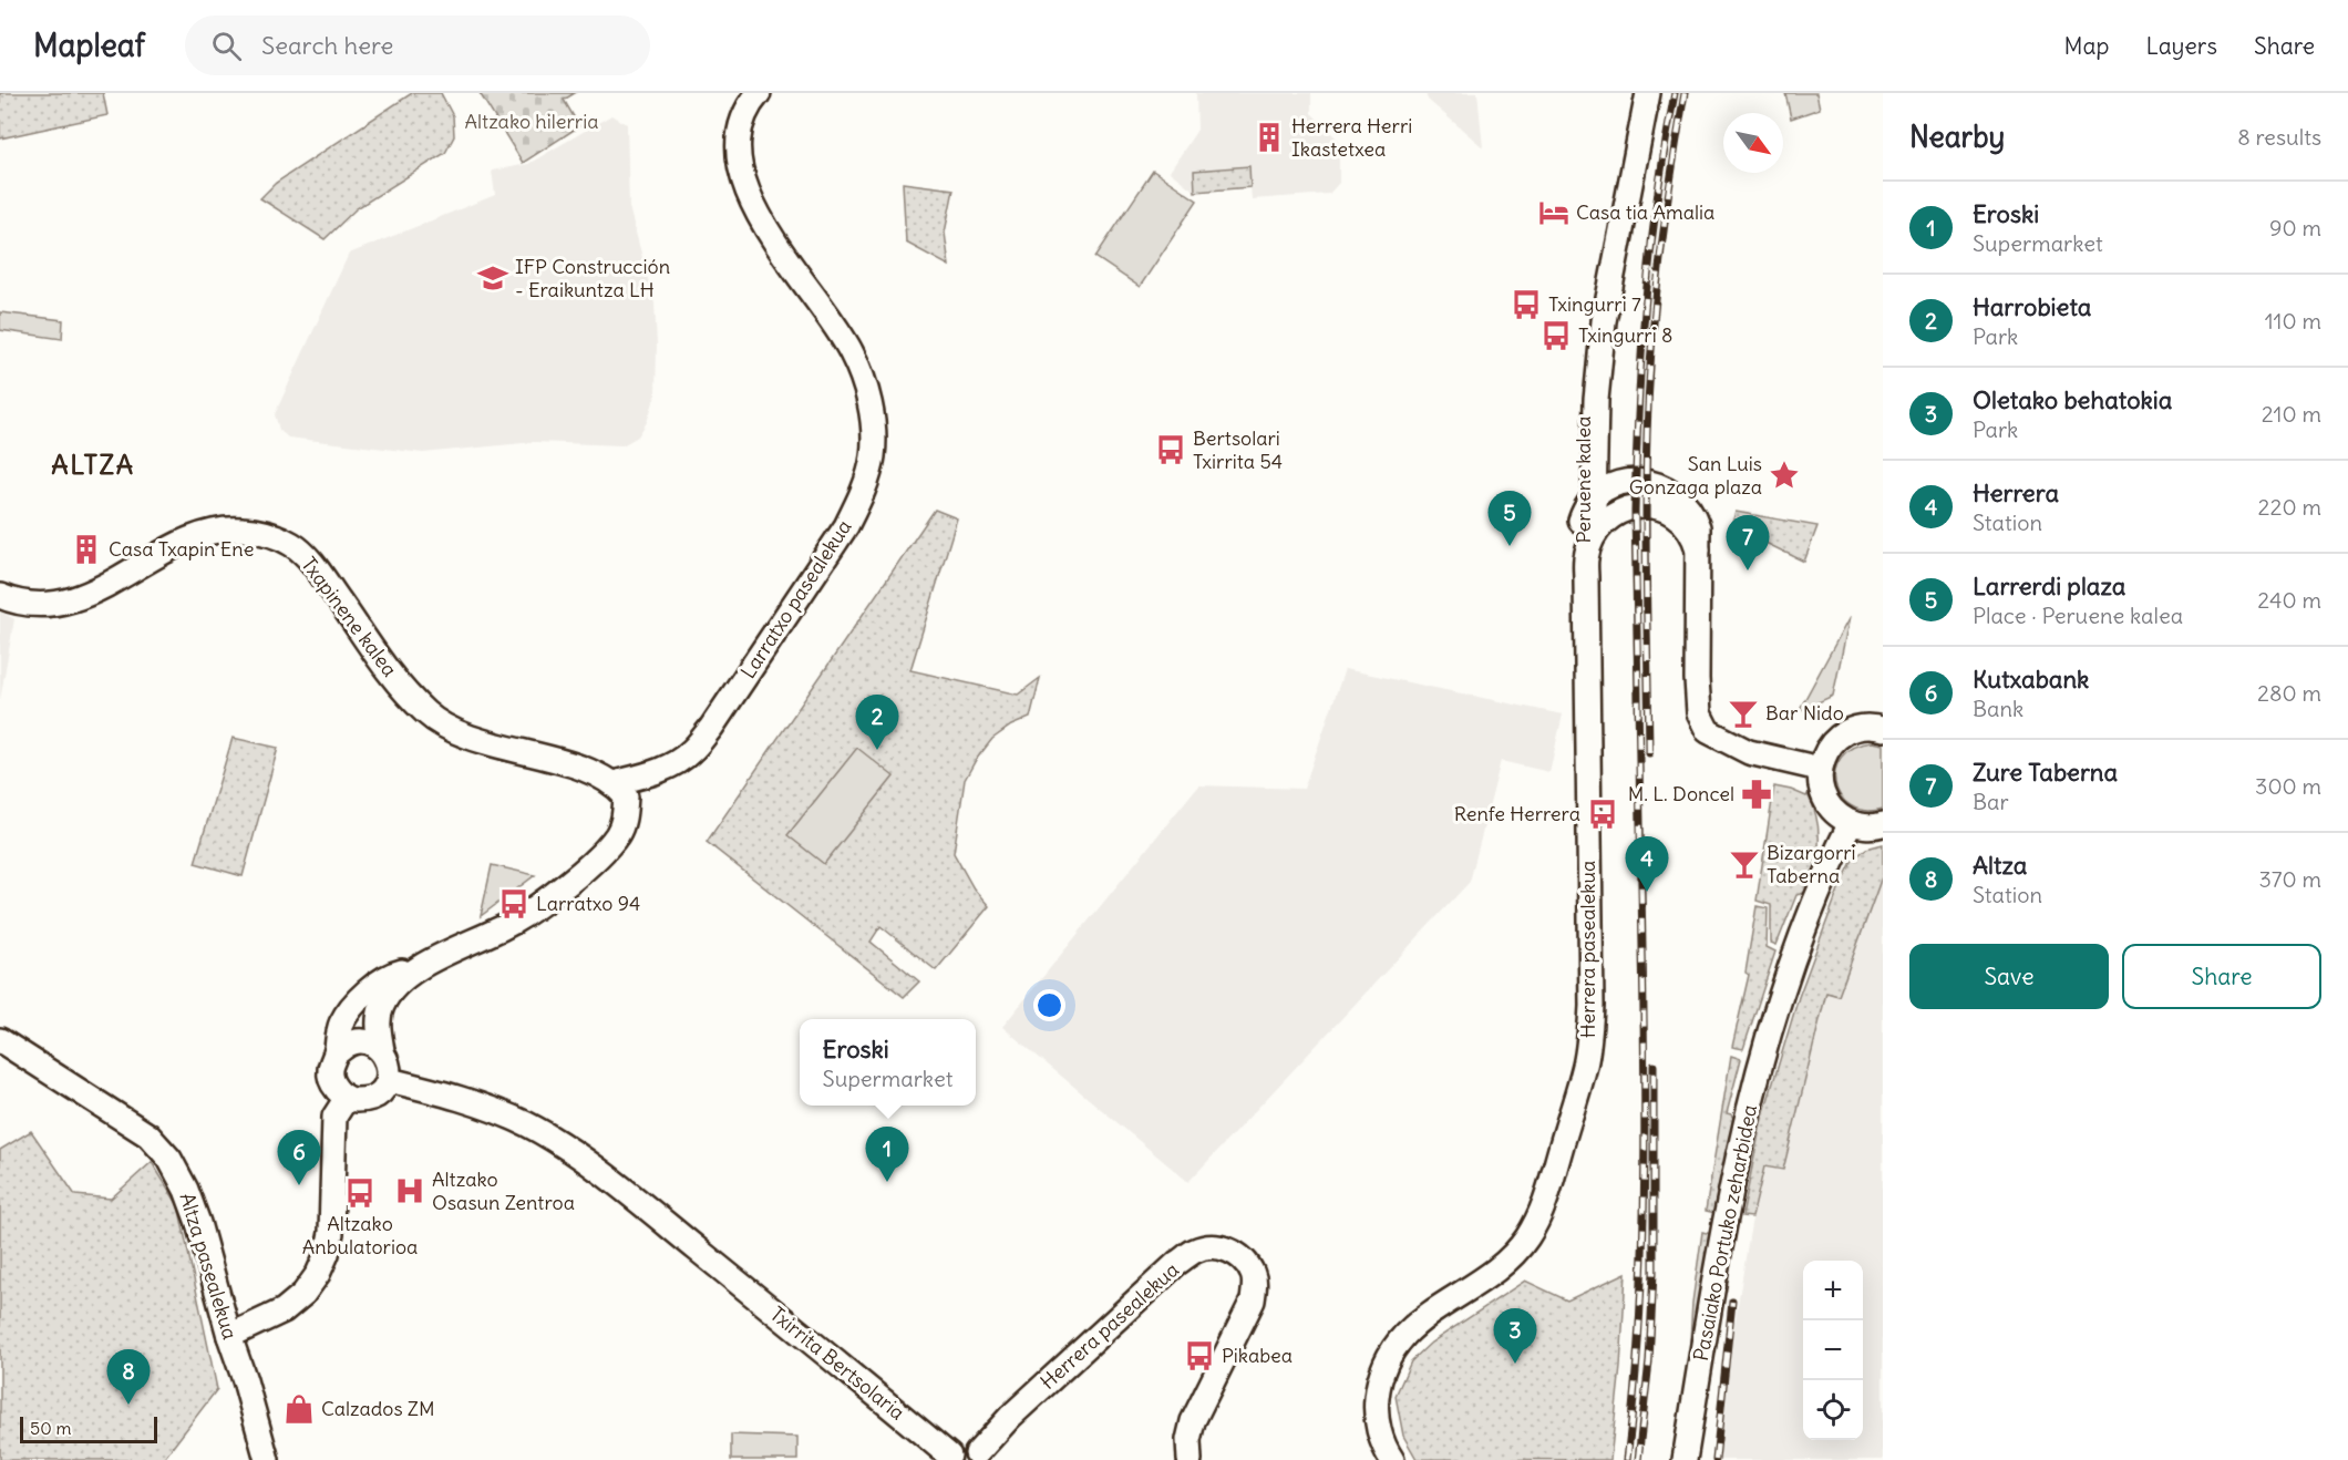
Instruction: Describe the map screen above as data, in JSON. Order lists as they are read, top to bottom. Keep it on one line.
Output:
{"streets":{"street":["Peruene kalea","Larratxo pasealekua","Txapinene kalea","Herrera pasealekua","Pasaiako Portuko zeharbidea","Altza pasealekua","Txirrita Bertsolaria"]},"crossings":[["Peruene kalea","Herrera pasealekua"],["Larratxo pasealekua","Txapinene kalea"]],"districts":["ALTZA"],"parks":["Altzako hilerria"],"places":{"building":["Herrera Herri Ikastetxea","Casa Txapin Ene"],"hotel":["Casa tia Amalia"],"school or university":["IFP Construcción - Eraikuntza LH"],"bus stop":["Txingurri 7","Txingurri 8","Bertsolari Txirrita 54","Renfe Herrera","Larratxo 94","Altzako Anbulatorioa","Pikabea"],"place":["San Luis Gonzaga plaza"],"bar":["Bar Nido","Bizargorri Taberna"],"pharmacy":["M. L. Doncel"],"hospital":["Altzako Osasun Zentroa"],"shop":["Calzados ZM"]},"scale_bar":"50 m","north":"bottom right","page":{"header":"Mapleaf","search":"Search here","nav":["Map","Layers","Share"],"heading":["Nearby","8 results"],"list":[{"mark":"1","name":"Eroski","note":"Supermarket","value":"90 m"},{"mark":"2","name":"Harrobieta","note":"Park","value":"110 m"},{"mark":"3","name":"Oletako behatokia","note":"Park","value":"210 m"},{"mark":"4","name":"Herrera","note":"Station","value":"220 m"},{"mark":"5","name":"Larrerdi plaza","note":"Place · Peruene kalea","value":"240 m"},{"mark":"6","name":"Kutxabank","note":"Bank","value":"280 m"},{"mark":"7","name":"Zure Taberna","note":"Bar","value":"300 m"},{"mark":"8","name":"Altza","note":"Station","value":"370 m"}],"pins":["5","7","2","4","1","6","3","8"],"buttons":["Save","Share"],"popup":["Eroski","Supermarket"],"map_buttons":["+","−"],"scale":"50 m"}}
